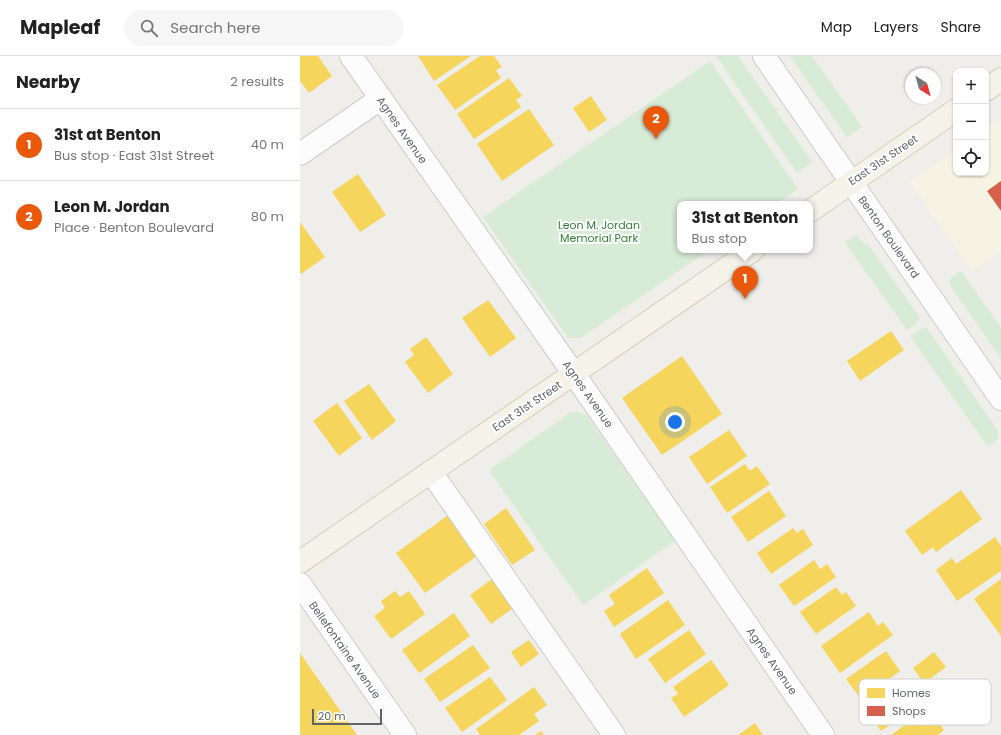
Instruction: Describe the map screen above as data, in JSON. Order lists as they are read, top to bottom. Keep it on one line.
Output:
{"streets":{"main road":["East 31st Street"],"street":["Agnes Avenue","Benton Boulevard","Bellefontaine Avenue"]},"crossings":[["Agnes Avenue","East 31st Street"],["East 31st Street","Benton Boulevard"]],"parks":["Leon M. Jordan Memorial Park"],"legend":["Homes","Shops"],"scale_bar":"20 m","north":"bottom right","page":{"header":"Mapleaf","search":"Search here","nav":["Map","Layers","Share"],"heading":["Nearby","2 results"],"map_buttons":["+","−"],"pins":["2","1"],"list":[{"mark":"1","name":"31st at Benton","note":"Bus stop · East 31st Street","value":"40 m"},{"mark":"2","name":"Leon M. Jordan","note":"Place · Benton Boulevard","value":"80 m"}],"popup":["31st at Benton","Bus stop"],"scale":"20 m"}}
